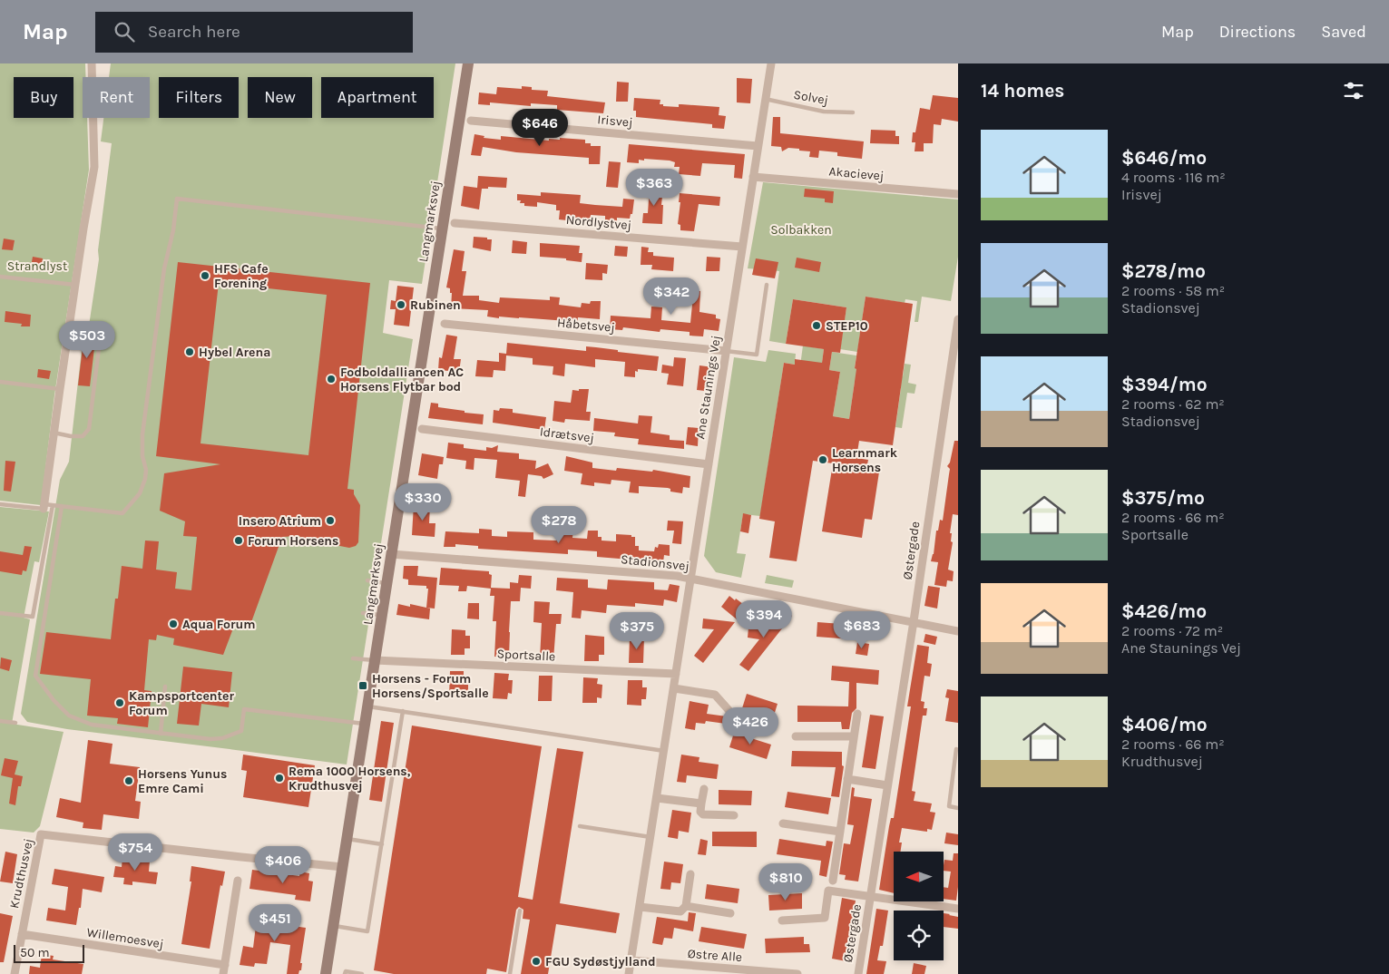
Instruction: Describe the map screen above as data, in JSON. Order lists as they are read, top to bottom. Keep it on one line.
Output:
{"streets":{"main road":["Langmarksvej"],"street":["Irisvej","Akacievej","Nordlystvej","Håbetsvej","Ane Staunings Vej","Idrætsvej","Østergade","Stadionsvej","Sportsalle","Krudthusvej","Willemoesvej","Østre Alle"],"lane":["Solvej"]},"crossings":[["Solvej","Ane Staunings Vej"],["Irisvej","Ane Staunings Vej"],["Akacievej","Ane Staunings Vej"],["Langmarksvej","Stadionsvej"],["Langmarksvej","Sportsalle"],["Langmarksvej","Krudthusvej"],["Nordlystvej","Ane Staunings Vej"],["Håbetsvej","Ane Staunings Vej"],["Ane Staunings Vej","Idrætsvej"],["Ane Staunings Vej","Stadionsvej"],["Ane Staunings Vej","Sportsalle"],["Ane Staunings Vej","Østre Alle"],["Østergade","Stadionsvej"],["Krudthusvej","Willemoesvej"]],"parks":["Solbakken","Strandlyst"],"places":{"other":["HFS Cafe Forening","Rubinen","STEP10","Hybel Arena","Fodboldalliancen AC Horsens Flytbar bod","Learnmark Horsens","Insero Atrium","Forum Horsens","Aqua Forum","Kampsportcenter Forum","Rema 1000 Horsens, Krudthusvej","Horsens Yunus Emre Cami","FGU Sydøstjylland"],"transit":["Horsens - Forum Horsens/Sportsalle"]},"scale_bar":"50 m","north":"left","page":{"header":"Map","search":"Search here","nav":["Map","Directions","Saved"],"heading":"14 homes","chip":["Buy","Rent","Filters","New","Apartment"],"price":["$646","$363","$342","$503","$330","$278","$394","$683","$375","$426","$754","$406","$810","$451"],"list":[{"name":"$646/mo","note":"4 rooms · 116 m² · Irisvej"},{"name":"$278/mo","note":"2 rooms · 58 m² · Stadionsvej"},{"name":"$394/mo","note":"2 rooms · 62 m² · Stadionsvej"},{"name":"$375/mo","note":"2 rooms · 66 m² · Sportsalle"},{"name":"$426/mo","note":"2 rooms · 72 m² · Ane Staunings Vej"},{"name":"$406/mo","note":"2 rooms · 66 m² · Krudthusvej"}],"scale":"50 m"}}
